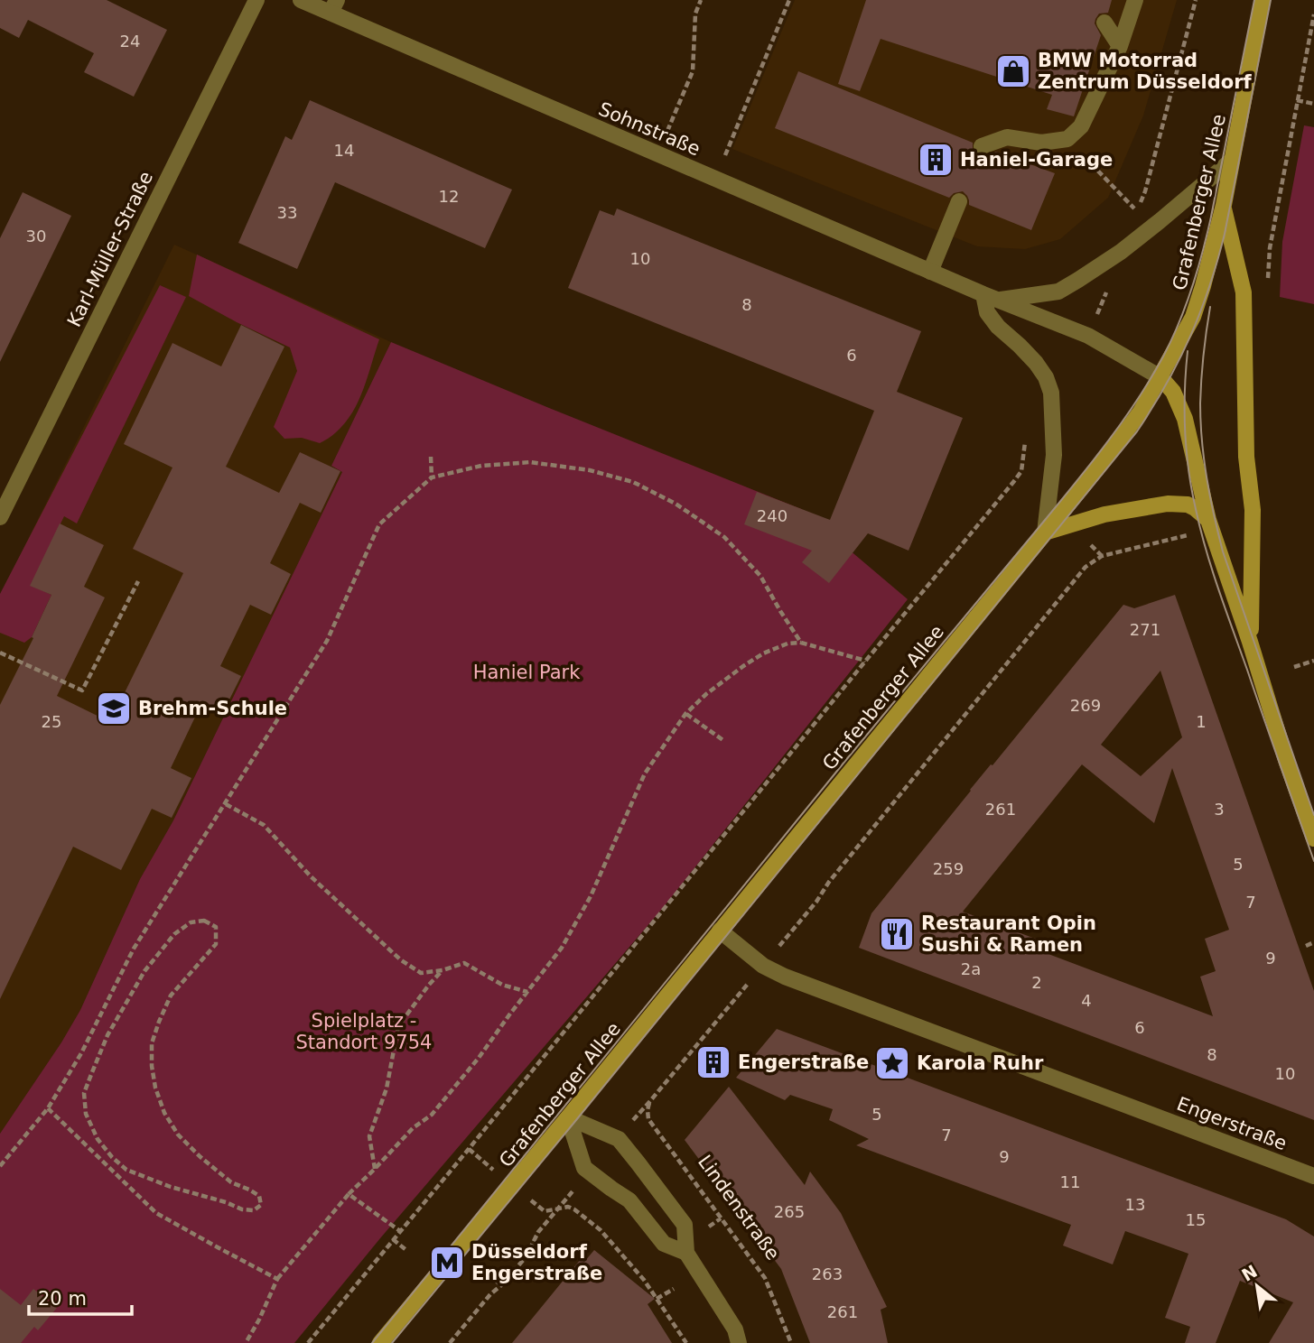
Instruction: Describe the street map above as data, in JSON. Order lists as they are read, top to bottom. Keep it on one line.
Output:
{"streets":{"main road":["Grafenberger Allee"],"street":["Sohnstraße","Karl-Müller-Straße","Engerstraße"],"path":["Lindenstraße"]},"crossings":[["Sohnstraße","Grafenberger Allee"],["Grafenberger Allee","Engerstraße"]],"parks":["Haniel Park","Spielplatz - Standort 9754"],"places":{"shop":["BMW Motorrad Zentrum Düsseldorf"],"building":["Haniel-Garage","Engerstraße"],"school or university":["Brehm-Schule"],"restaurant":["Restaurant Opin Sushi & Ramen"],"place":["Karola Ruhr"],"metro station":["Düsseldorf Engerstraße"]},"house_numbers":["24","14","12","33","30","10","8","6","240","271","269","25","1","261","3","5","259","7","9","2a","2","4","6","8","10","5","7","9","11","13","265","15","263","261"],"scale_bar":"20 m","north":"top left"}
